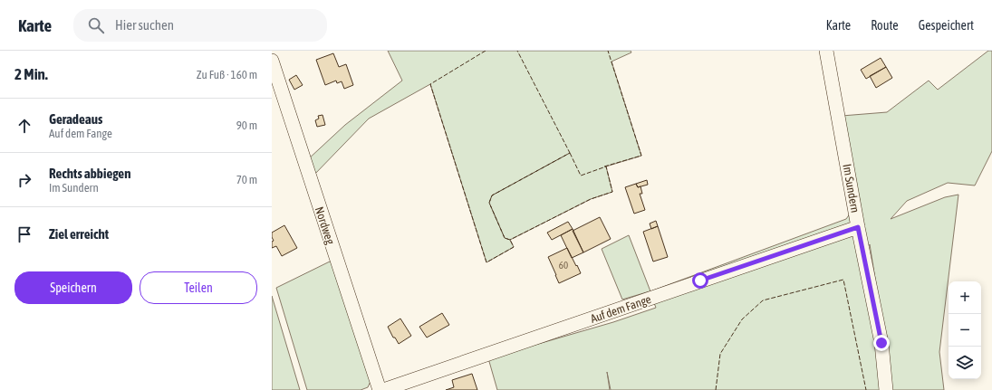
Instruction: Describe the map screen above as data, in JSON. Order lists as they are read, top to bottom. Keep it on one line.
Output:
{"streets":{"street":["Im Sundern","Nordweg","Auf dem Fange"]},"crossings":[["Im Sundern","Auf dem Fange"]],"house_numbers":["60"],"page":{"header":"Karte","search":"Hier suchen","nav":["Karte","Route","Gespeichert"],"heading":["2 Min.","Zu Fuß · 160 m"],"list":[["Geradeaus","Auf dem Fange","90 m"],["Rechts abbiegen","Im Sundern","70 m"],"Ziel erreicht"],"buttons":["Speichern","Teilen"],"map_buttons":["+","−"]}}
